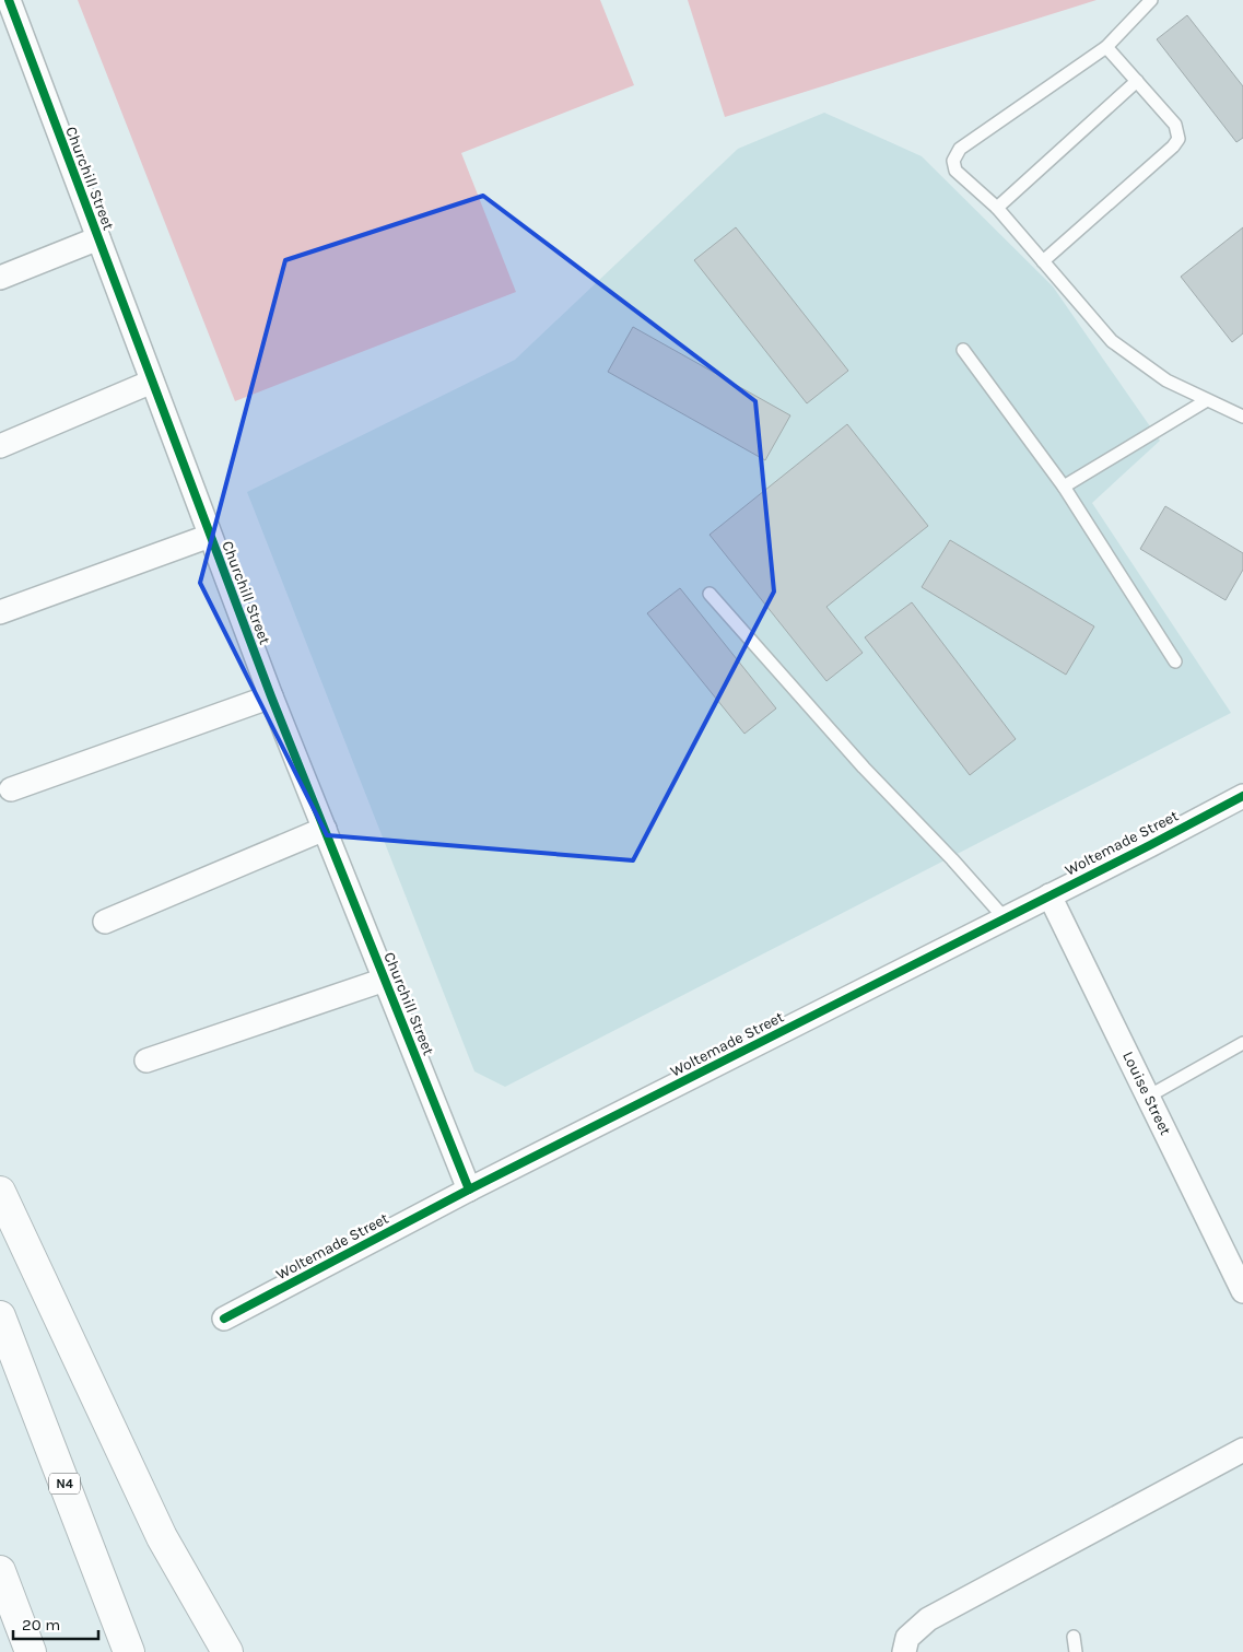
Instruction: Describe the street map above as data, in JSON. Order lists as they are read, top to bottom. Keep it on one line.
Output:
{"streets":{"highway":["N4"],"street":["Churchill Street","Woltemade Street","Louise Street"]},"crossings":[["Churchill Street","Woltemade Street"],["Woltemade Street","Louise Street"]],"scale_bar":"20 m"}
